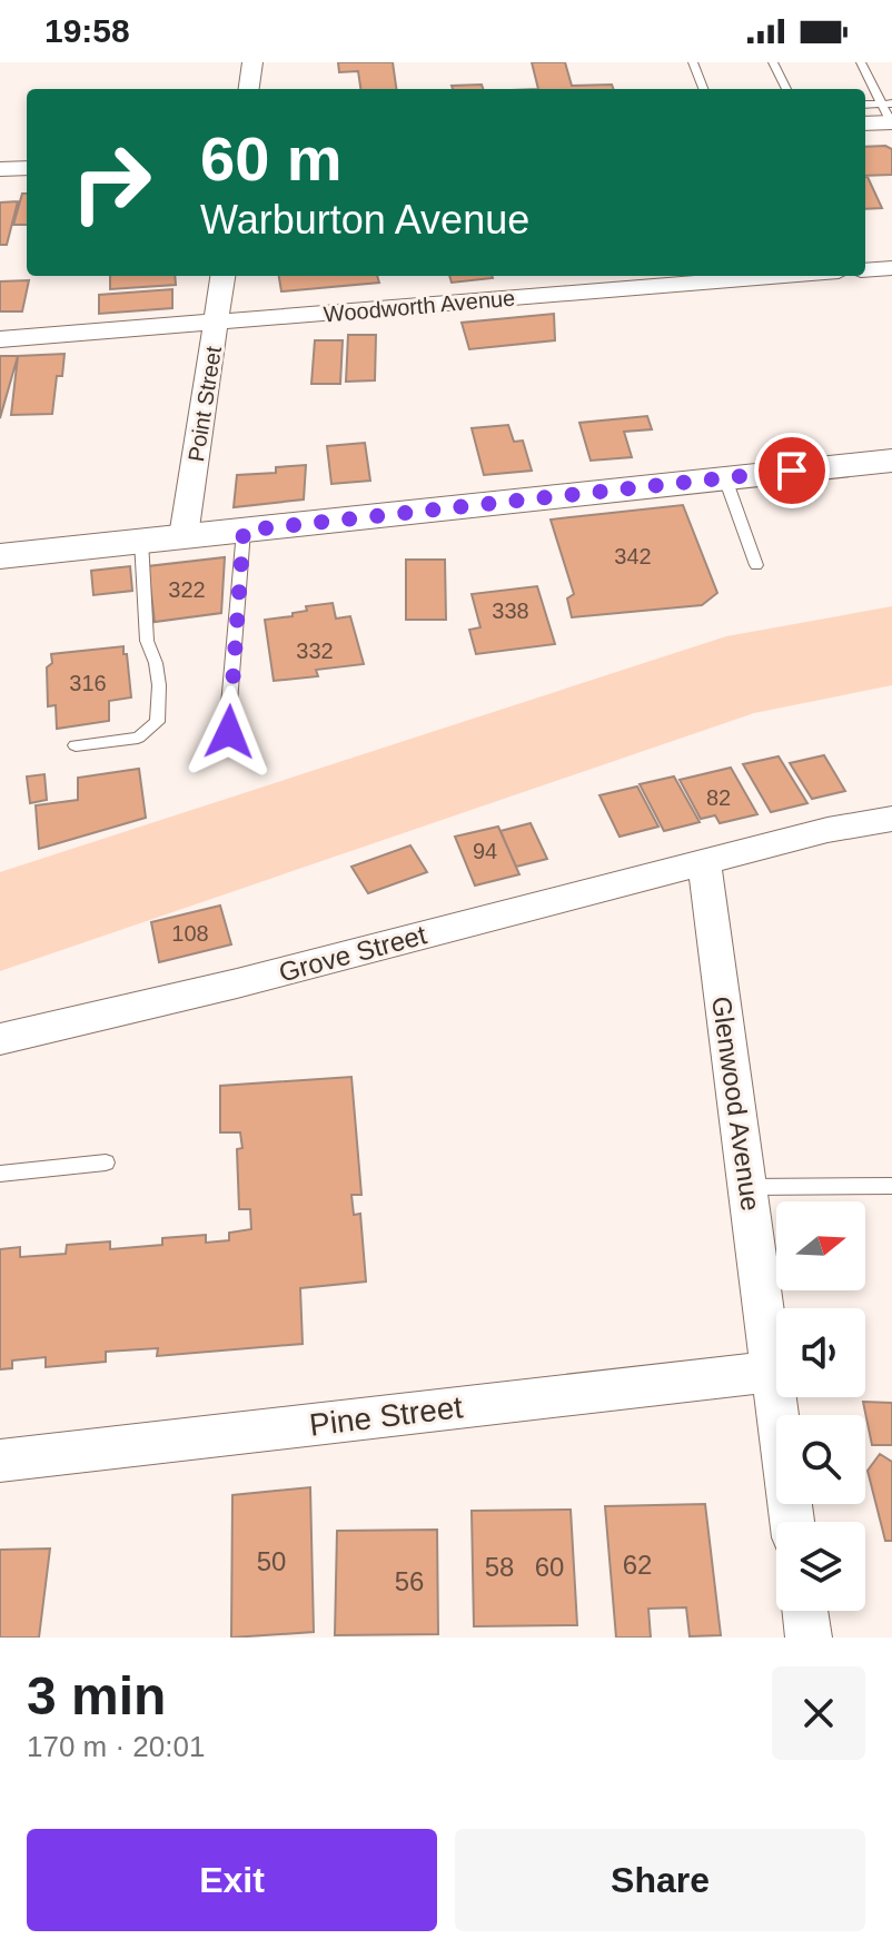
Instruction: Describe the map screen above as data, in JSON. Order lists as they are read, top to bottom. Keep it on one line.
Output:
{"streets":{"street":["Woodworth Avenue","Point Street","Grove Street","Glenwood Avenue","Pine Street"]},"crossings":[["Woodworth Avenue","Point Street"],["Grove Street","Glenwood Avenue"],["Glenwood Avenue","Pine Street"]],"house_numbers":["342","322","338","332","316","82","94","108","50","62","58","60","56"],"north":"right","page":{"status":"19:58","turn":["60 m","Warburton Avenue"],"heading":["3 min","170 m · 20:01"],"buttons":["Exit","Share"]}}
